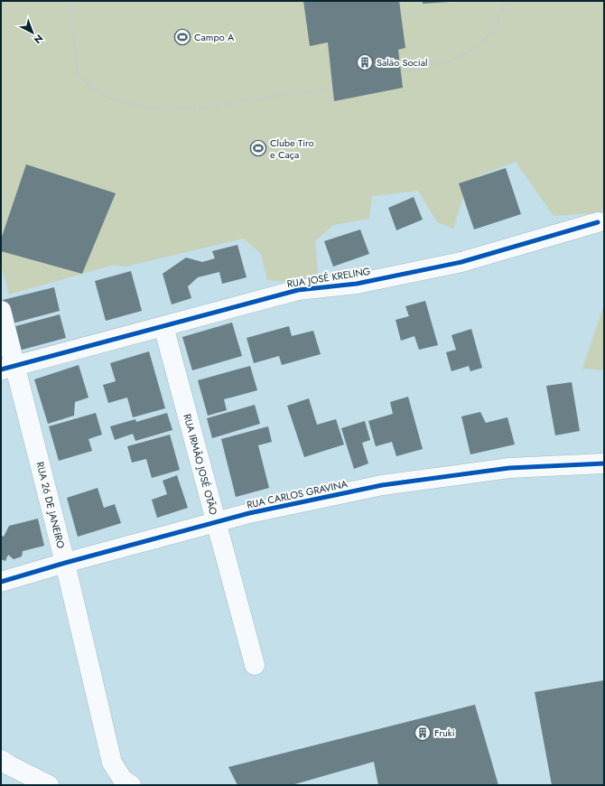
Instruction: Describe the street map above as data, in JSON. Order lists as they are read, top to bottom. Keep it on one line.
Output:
{"streets":{"main road":["RUA JOSÉ KRELING","RUA IRMÃO JOSÉ OTÃO","RUA CARLOS GRAVINA","RUA 26 DE JANEIRO"]},"crossings":[["RUA JOSÉ KRELING","RUA IRMÃO JOSÉ OTÃO"],["RUA JOSÉ KRELING","RUA 26 DE JANEIRO"],["RUA IRMÃO JOSÉ OTÃO","RUA CARLOS GRAVINA"],["RUA CARLOS GRAVINA","RUA 26 DE JANEIRO"]],"places":{"sports":["Campo A","Clube Tiro e Caça"],"building":["Salão Social","Fruki"]},"north":"bottom right"}
